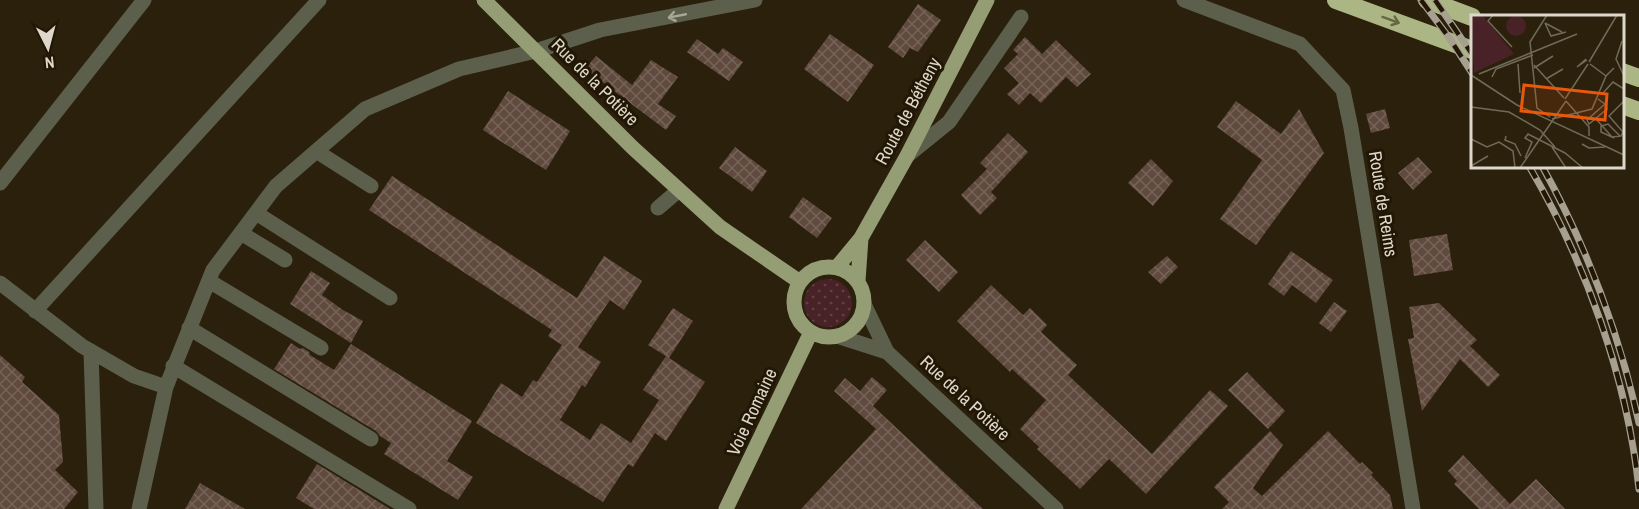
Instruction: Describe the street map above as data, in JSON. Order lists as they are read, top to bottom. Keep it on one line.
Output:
{"streets":{"main road":["Rue de la Potière","Route de Bétheny","Voie Romaine"],"street":["Route de Reims"]},"crossings":[["Rue de la Potière","Route de Bétheny"],["Rue de la Potière","Voie Romaine"],["Route de Bétheny","Voie Romaine"]],"north":"bottom"}
